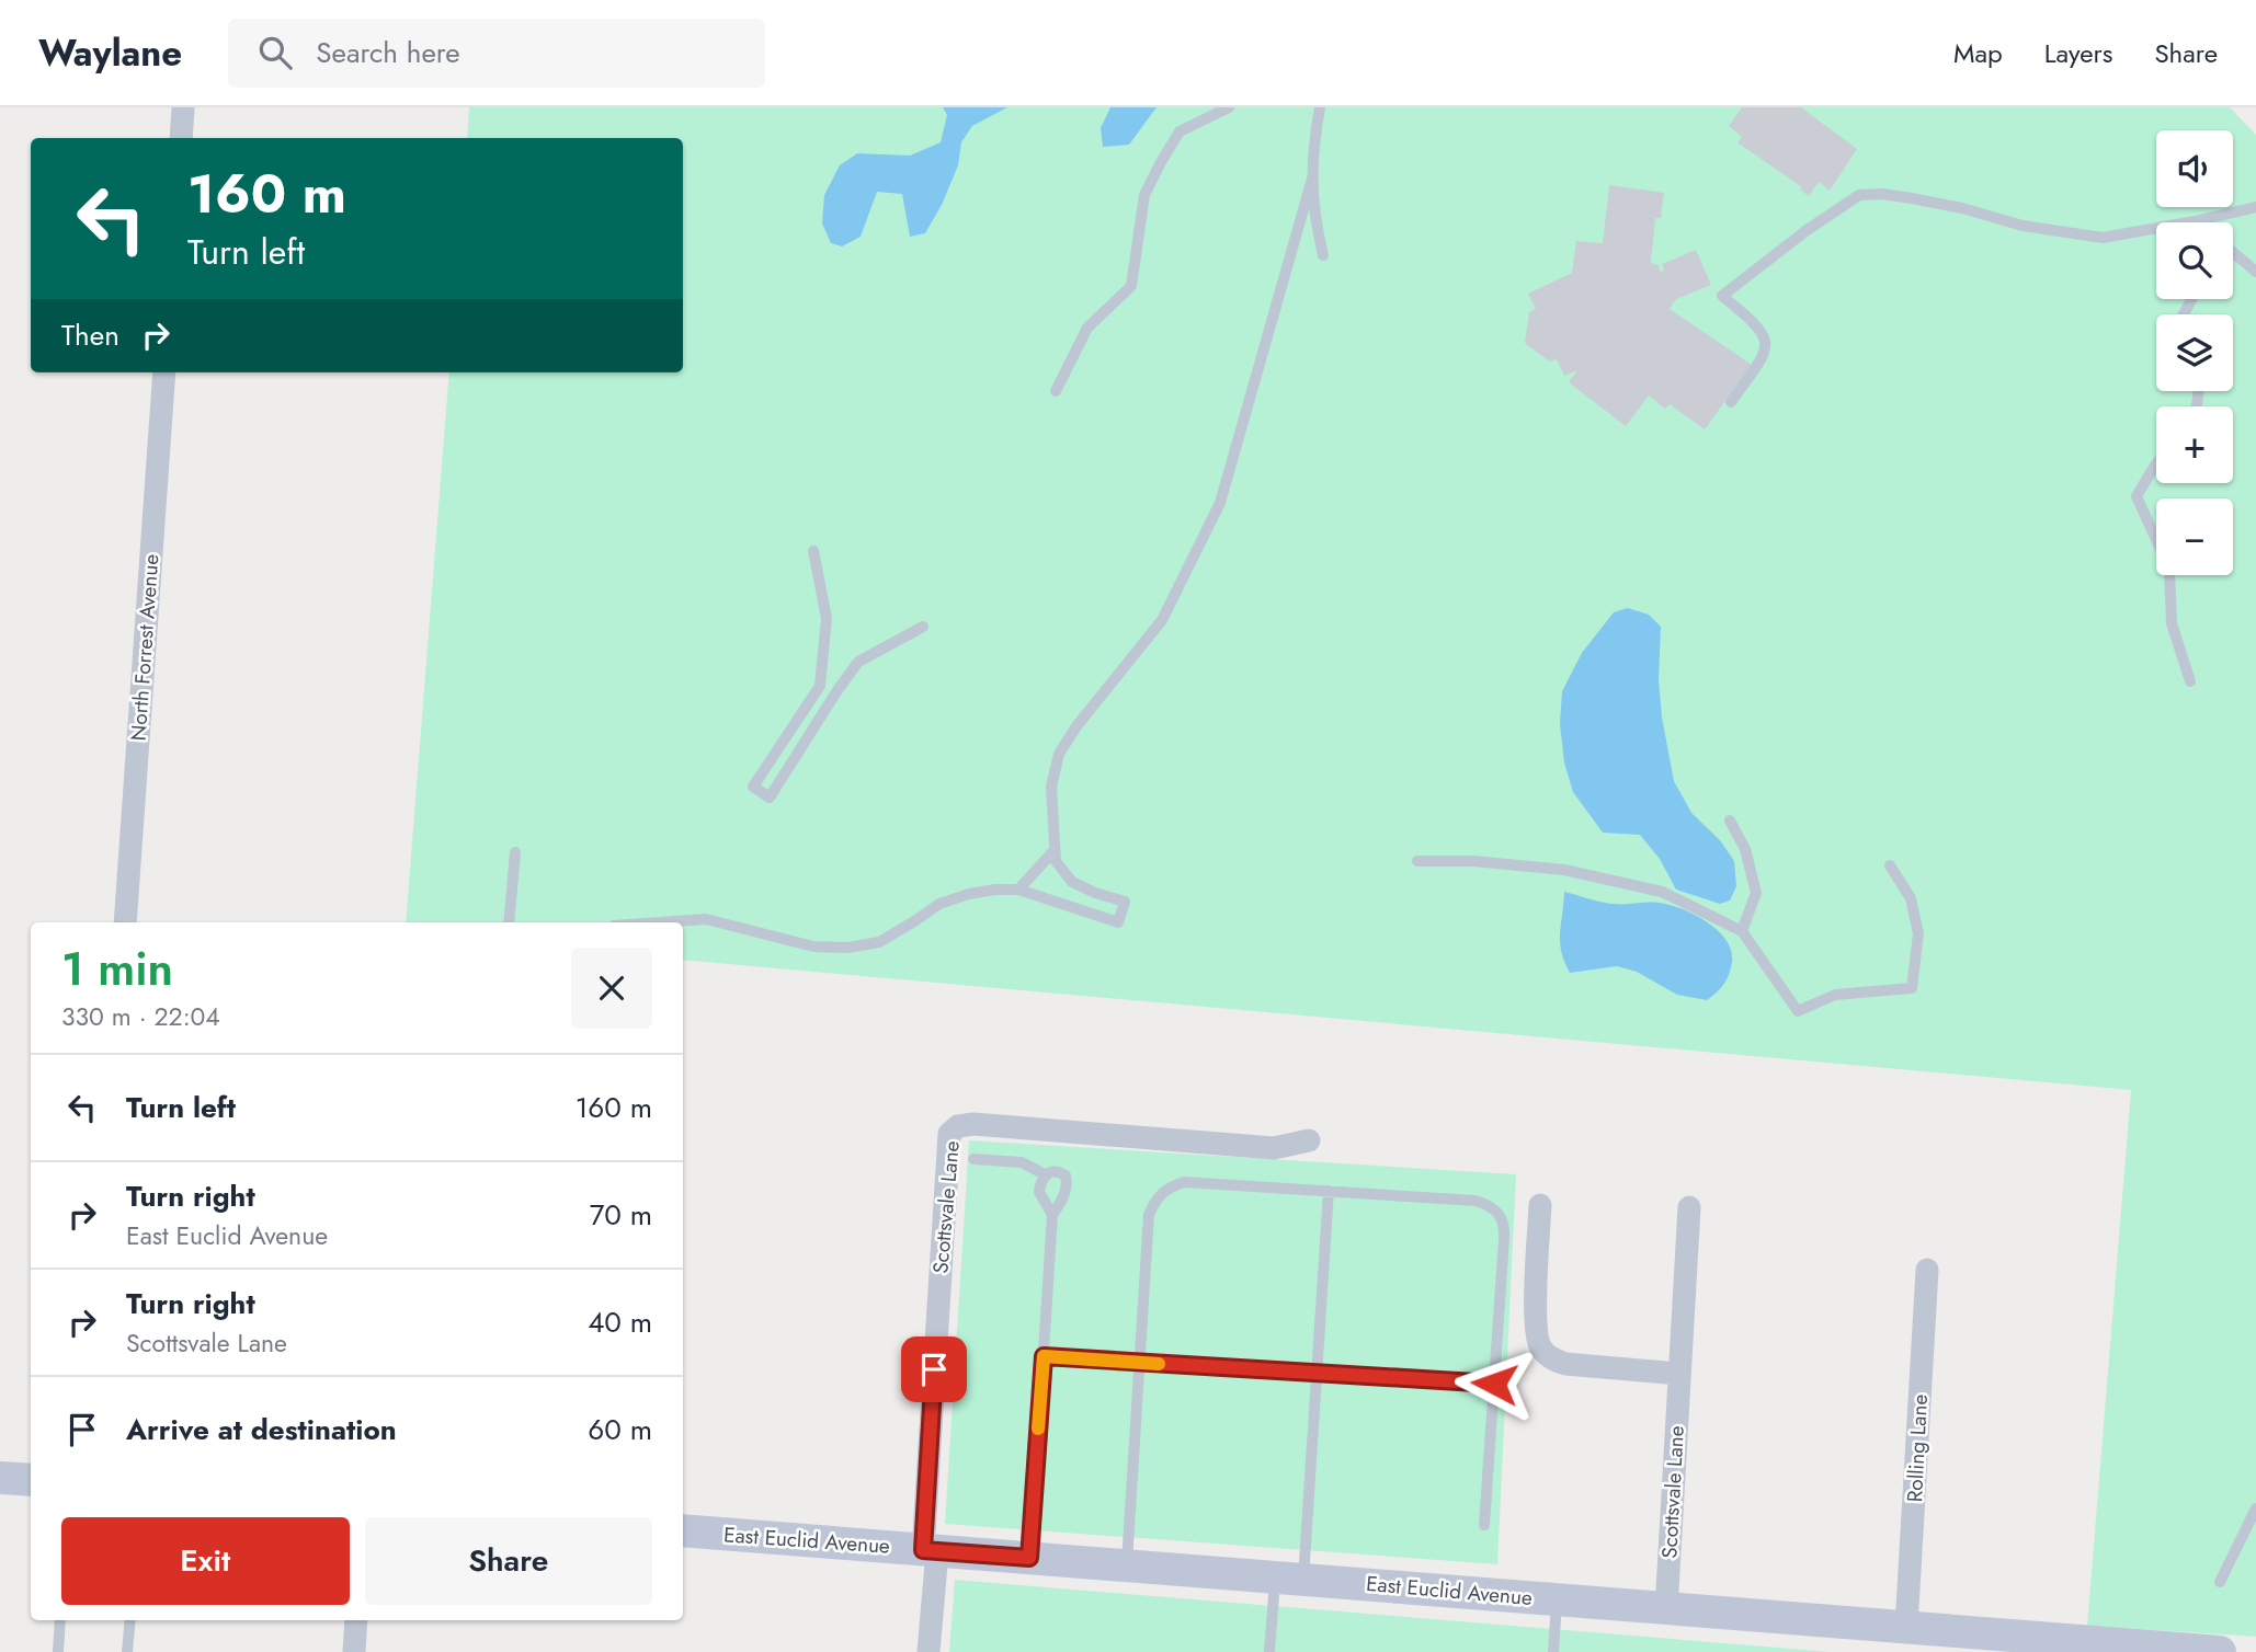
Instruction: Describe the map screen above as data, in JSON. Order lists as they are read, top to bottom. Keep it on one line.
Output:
{"streets":{"main road":["East Euclid Avenue"],"street":["North Forrest Avenue","Scottsvale Lane","Rolling Lane"]},"crossings":[["Scottsvale Lane","East Euclid Avenue"],["Rolling Lane","East Euclid Avenue"]],"page":{"header":"Waylane","search":"Search here","nav":["Map","Layers","Share"],"map_buttons":["+","−"],"turn":["160 m","Turn left"],"then":"Then","heading":["1 min","330 m · 22:04"],"list":[{"name":"Turn left","value":"160 m"},{"name":"Turn right","note":"East Euclid Avenue","value":"70 m"},{"name":"Turn right","note":"Scottsvale Lane","value":"40 m"},{"name":"Arrive at destination","value":"60 m"}],"buttons":["Exit","Share"]}}
